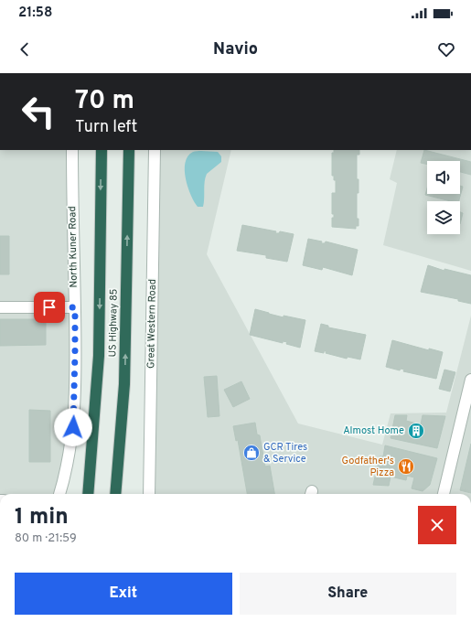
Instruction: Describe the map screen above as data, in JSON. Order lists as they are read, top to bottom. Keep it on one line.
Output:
{"streets":{"highway":["US Highway 85"],"street":["North Kuner Road","Great Western Road"]},"places":{"building":["Almost Home"],"shop":["GCR Tires & Service"],"restaurant":["Godfather's Pizza"]},"page":{"status":"21:58","header":"Navio","turn":["70 m","Turn left"],"heading":["1 min","80 m · 21:59"],"buttons":["Exit","Share"]}}
